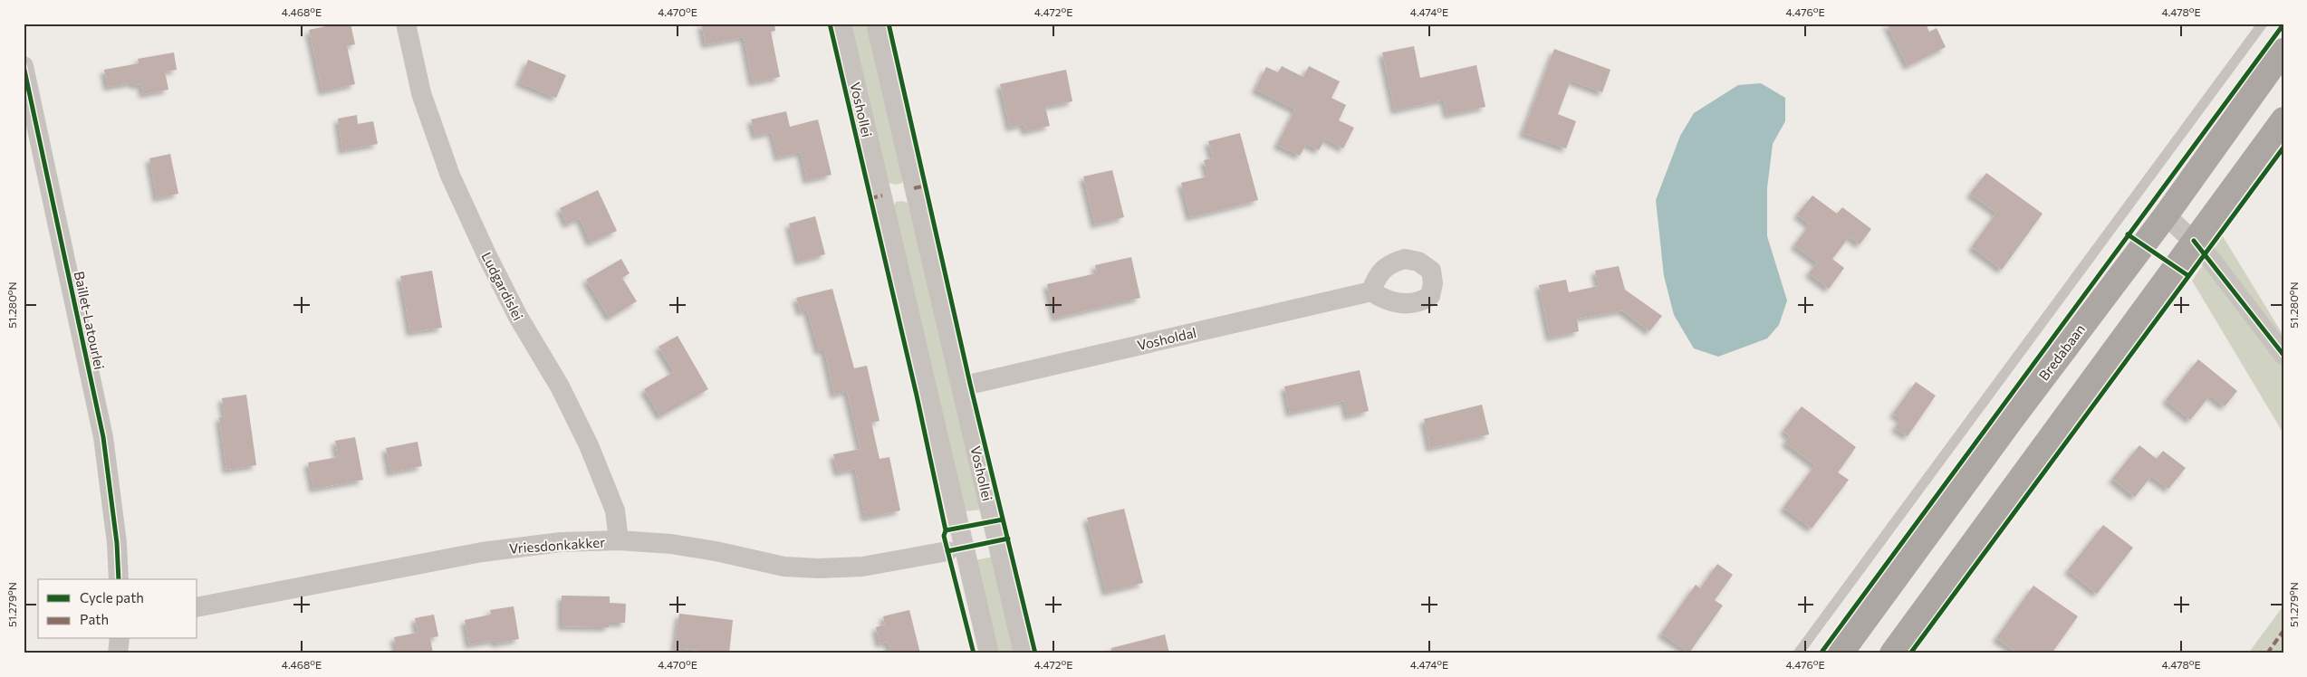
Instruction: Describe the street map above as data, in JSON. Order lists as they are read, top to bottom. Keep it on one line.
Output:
{"streets":{"main road":["Bredabaan"],"street":["Voshollei","Ludgardislei","Baillet-Latourlei","Vosholdal","Vriesdonkakker"]},"crossings":[["Voshollei","Vosholdal"],["Ludgardislei","Vriesdonkakker"]],"legend":["Cycle path","Path"],"coordinates":["4.468°E","4.470°E","4.472°E","4.474°E","4.476°E","4.478°E","51.280°N","51.279°N"]}
